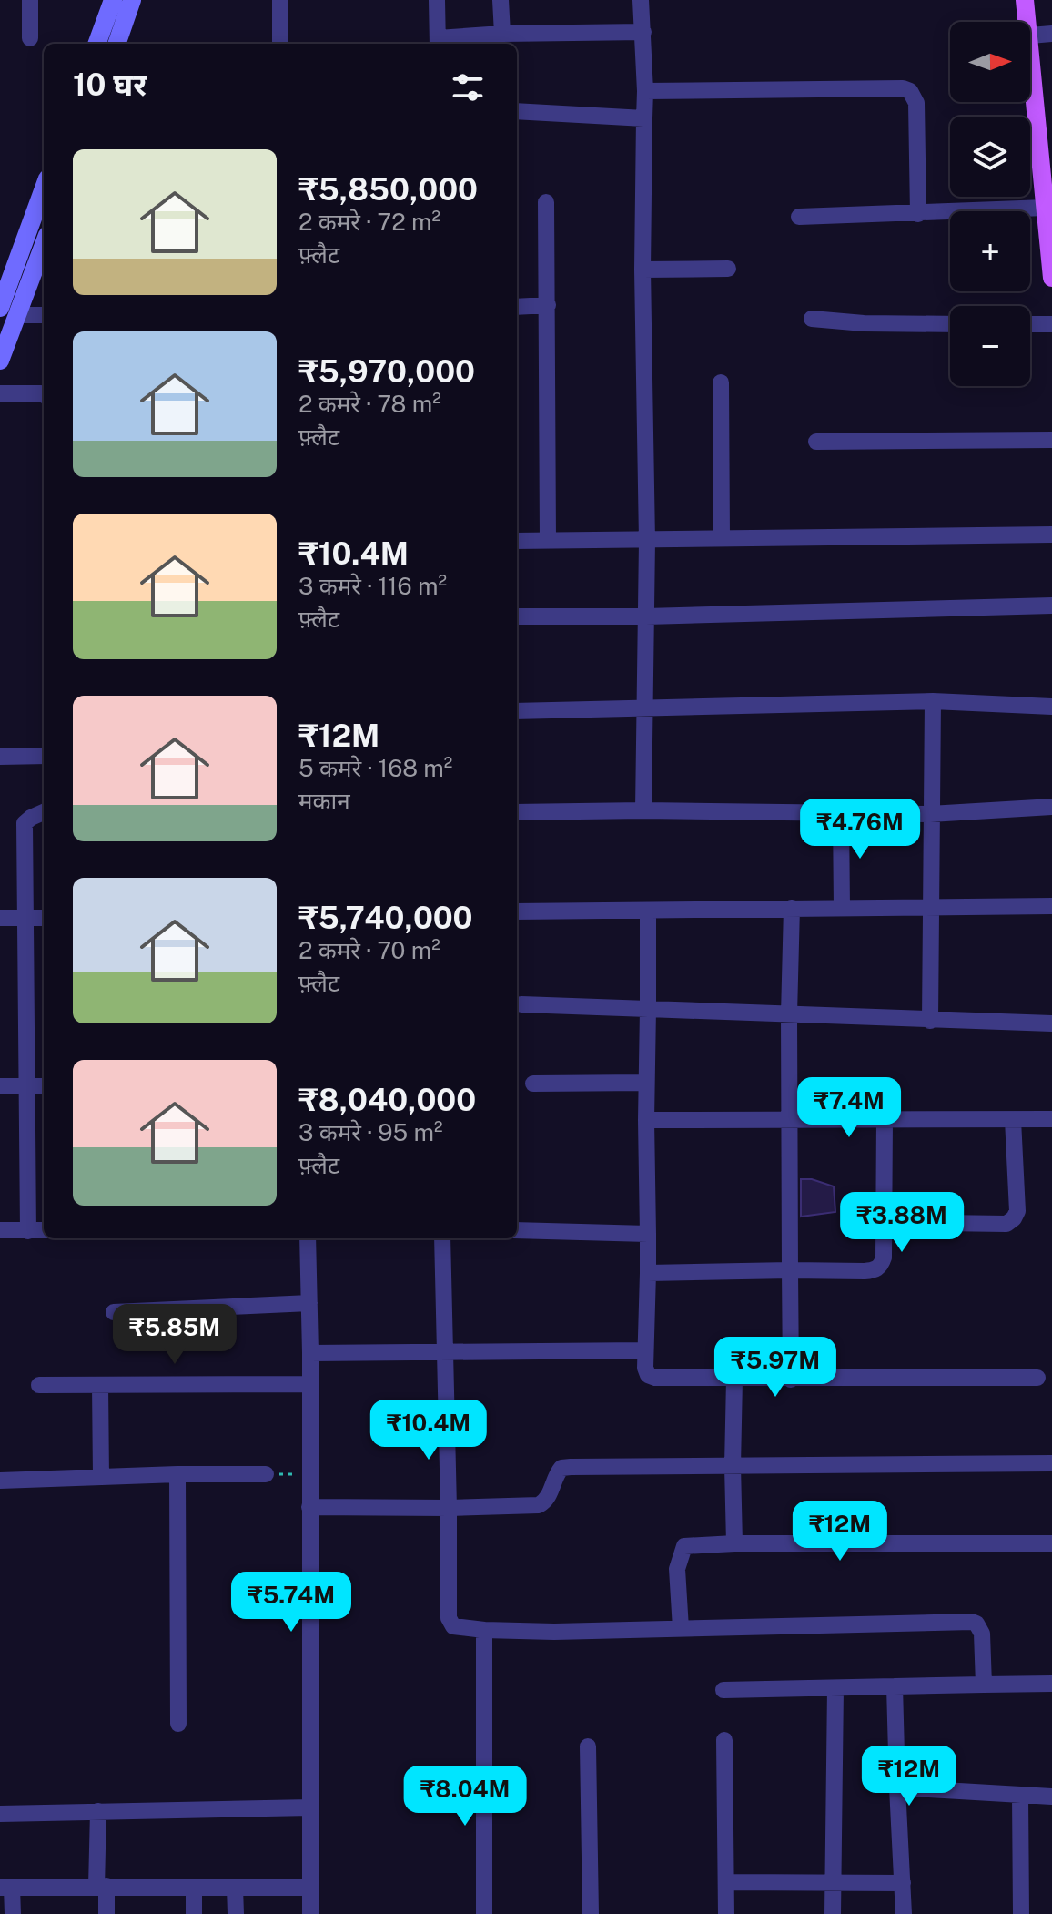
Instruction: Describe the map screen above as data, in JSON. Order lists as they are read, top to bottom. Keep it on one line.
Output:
{"north":"right","page":{"map_buttons":["+","−"],"heading":"10 घर","list":[{"name":"₹5,850,000","note":"2 कमरे · 72 m² · फ़्लैट"},{"name":"₹5,970,000","note":"2 कमरे · 78 m² · फ़्लैट"},{"name":"₹10.4M","note":"3 कमरे · 116 m² · फ़्लैट"},{"name":"₹12M","note":"5 कमरे · 168 m² · मकान"},{"name":"₹5,740,000","note":"2 कमरे · 70 m² · फ़्लैट"},{"name":"₹8,040,000","note":"3 कमरे · 95 m² · फ़्लैट"}],"price":["₹4.76M","₹7.4M","₹3.88M","₹5.85M","₹5.97M","₹10.4M","₹12M","₹5.74M","₹12M","₹8.04M"]}}
